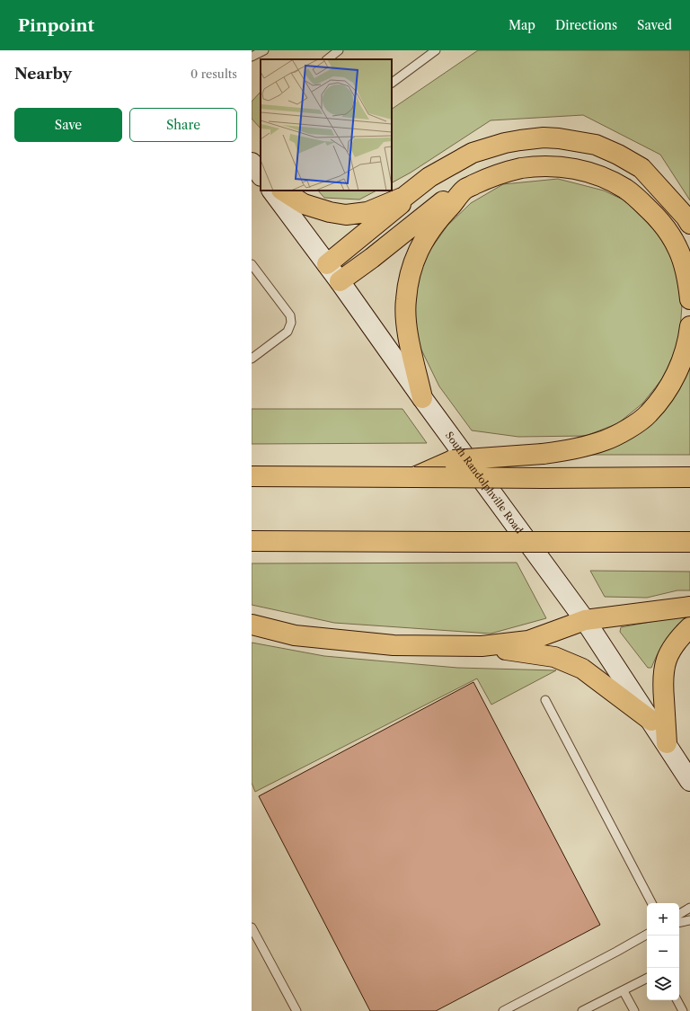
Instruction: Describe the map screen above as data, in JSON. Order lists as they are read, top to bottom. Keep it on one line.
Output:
{"streets":{"main road":["South Randolphville Road"]},"page":{"header":"Pinpoint","nav":["Map","Directions","Saved"],"heading":["Nearby","0 results"],"buttons":["Save","Share"],"map_buttons":["+","−"]}}
